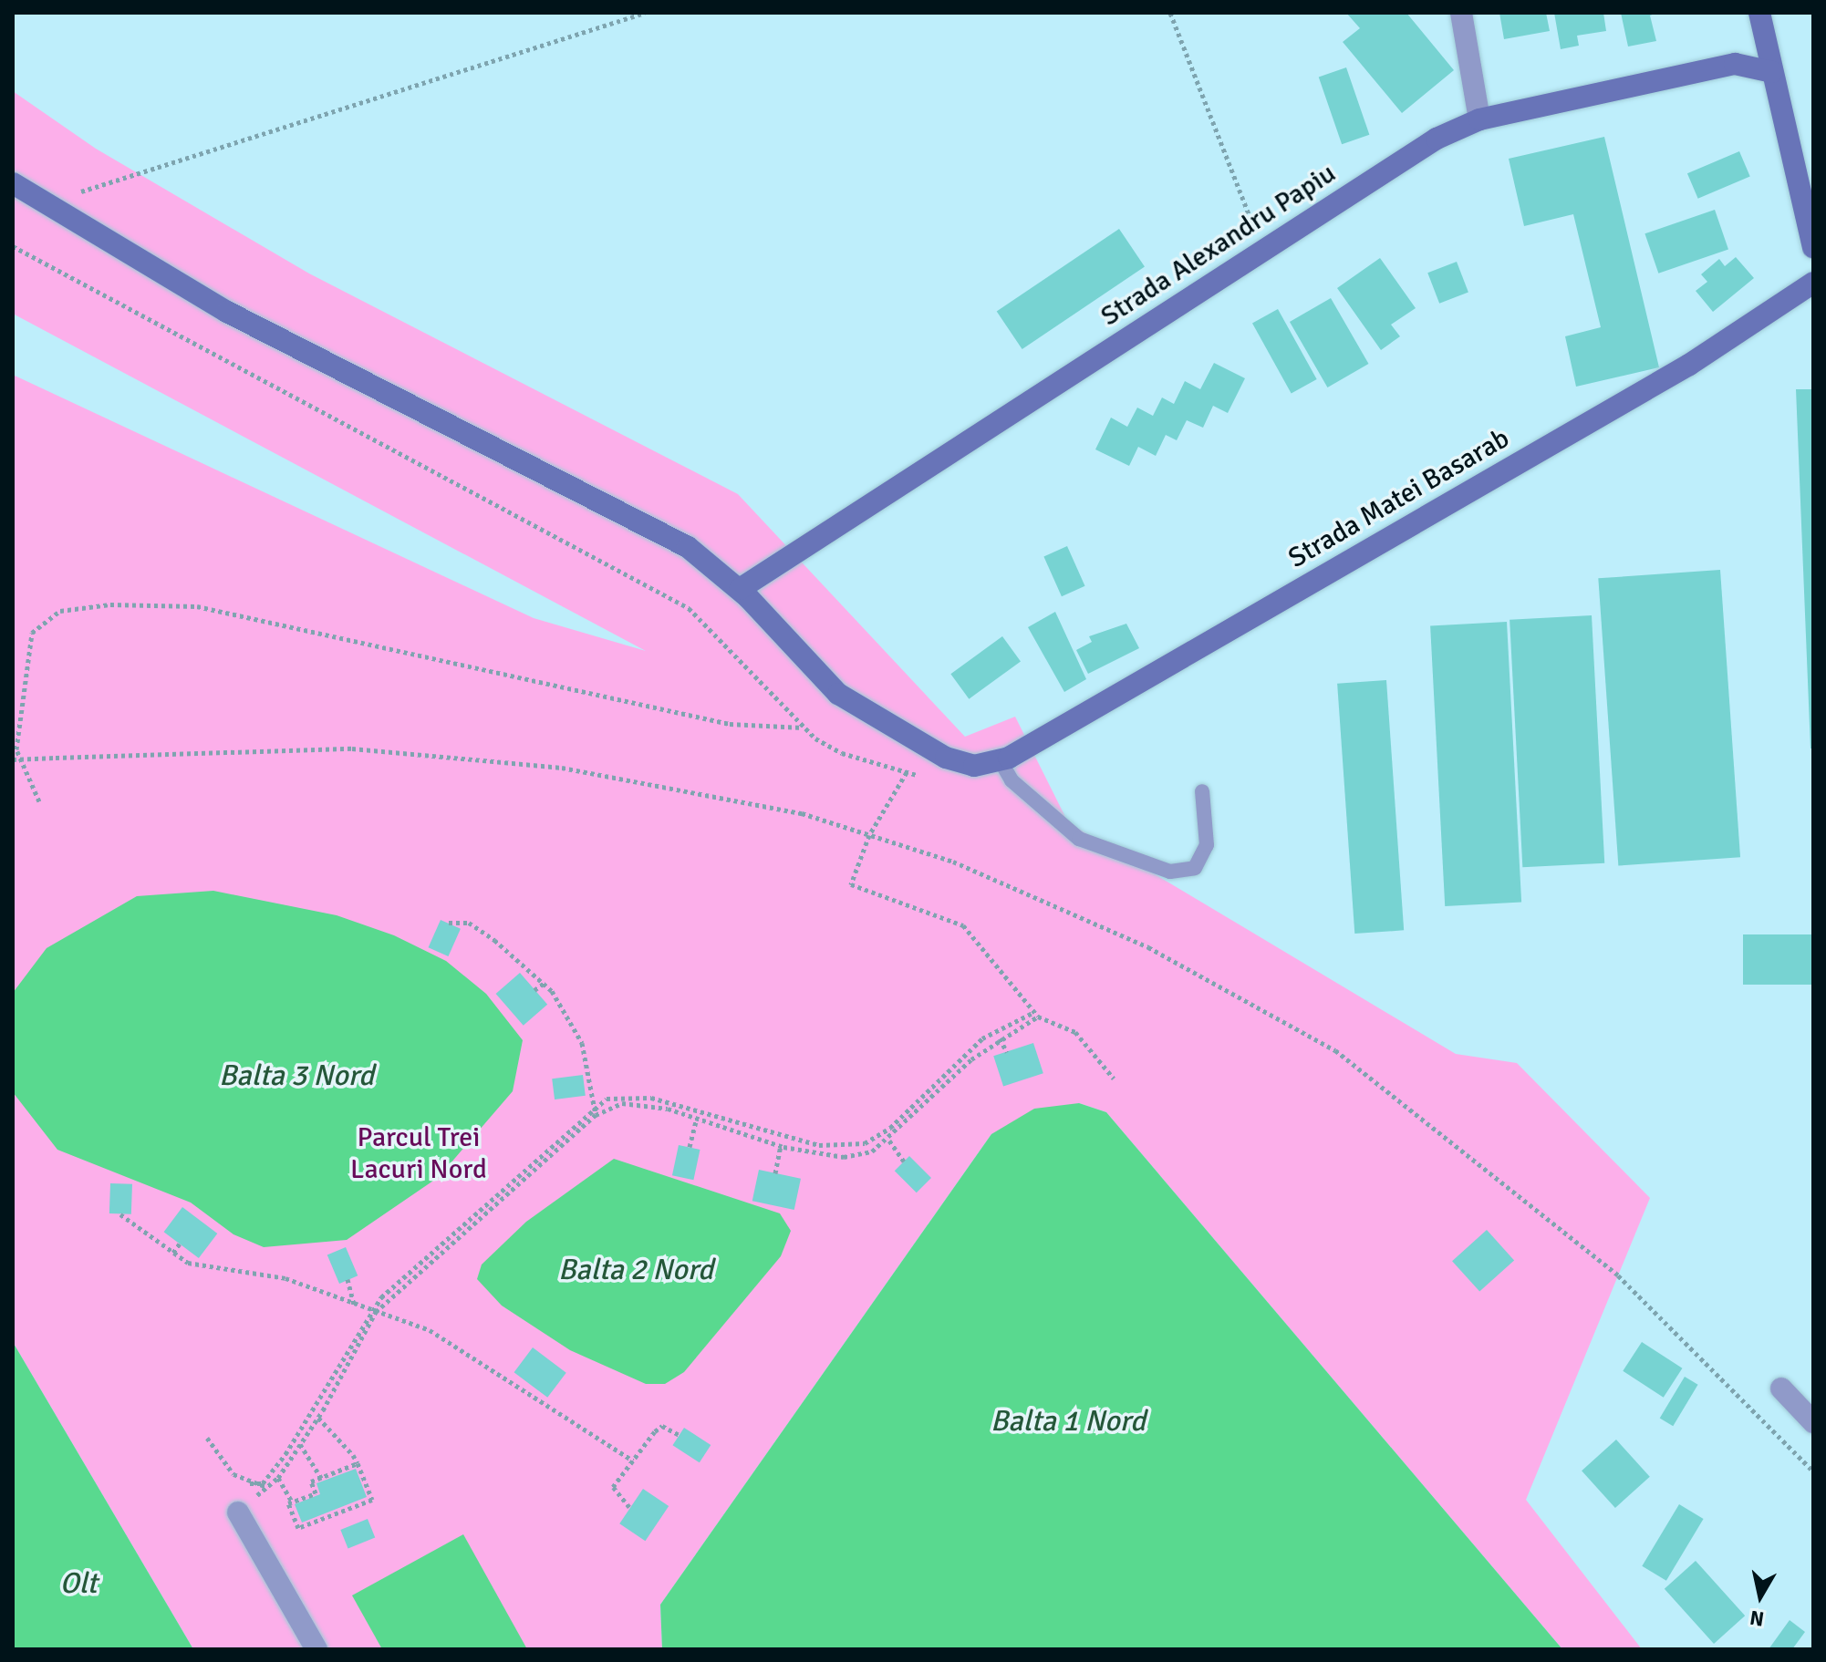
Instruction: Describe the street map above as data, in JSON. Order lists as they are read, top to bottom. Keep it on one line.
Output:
{"streets":{"main road":["Strada Alexandru Papiu","Strada Matei Basarab"]},"water":["Balta 3 Nord","Balta 2 Nord","Balta 1 Nord","Olt"],"parks":["Parcul Trei Lacuri Nord"],"north":"bottom"}
